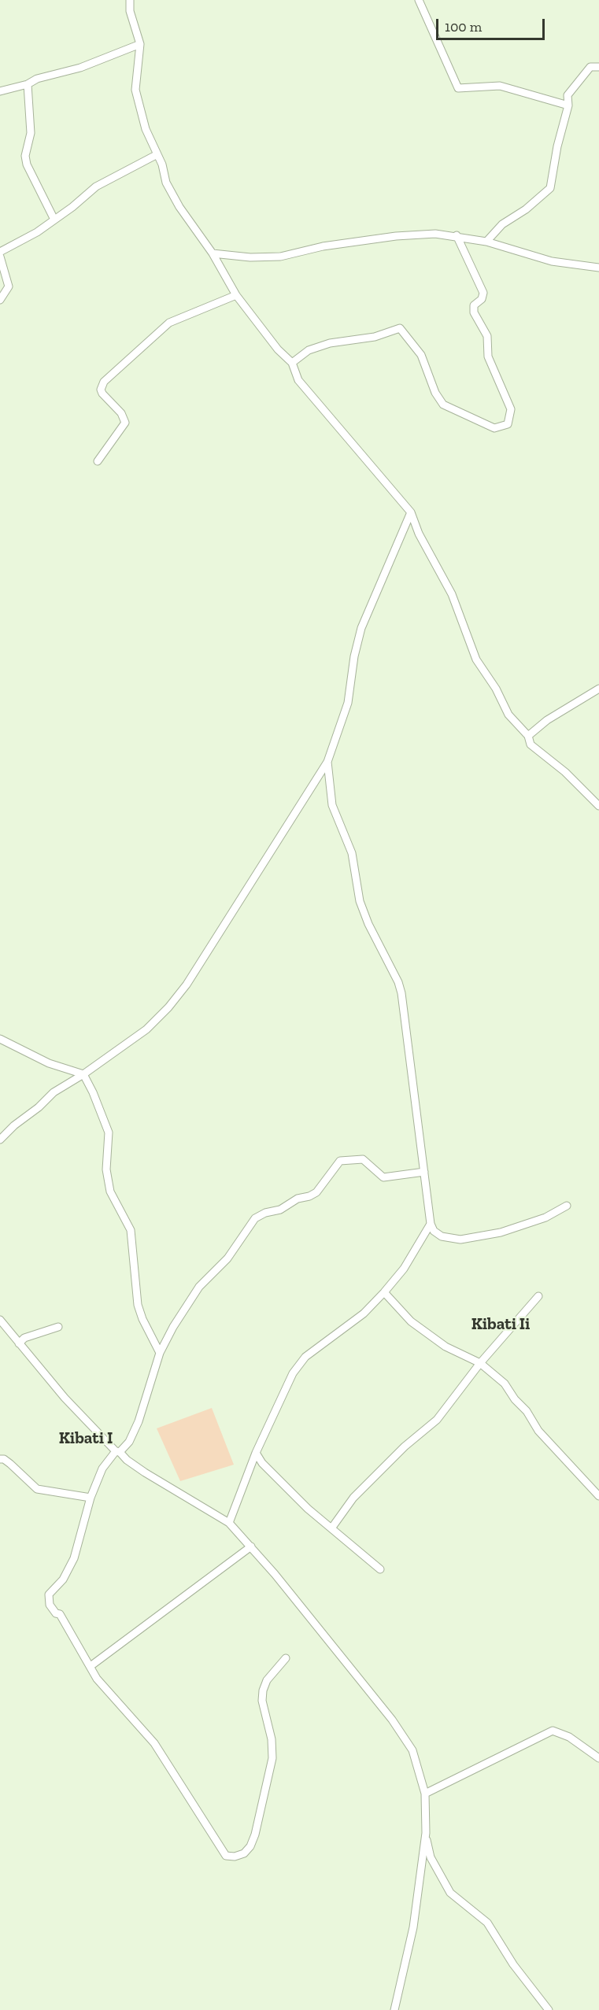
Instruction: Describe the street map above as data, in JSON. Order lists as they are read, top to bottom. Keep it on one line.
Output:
{"districts":["Kibati Ii","Kibati I"],"scale_bar":"100 m"}
